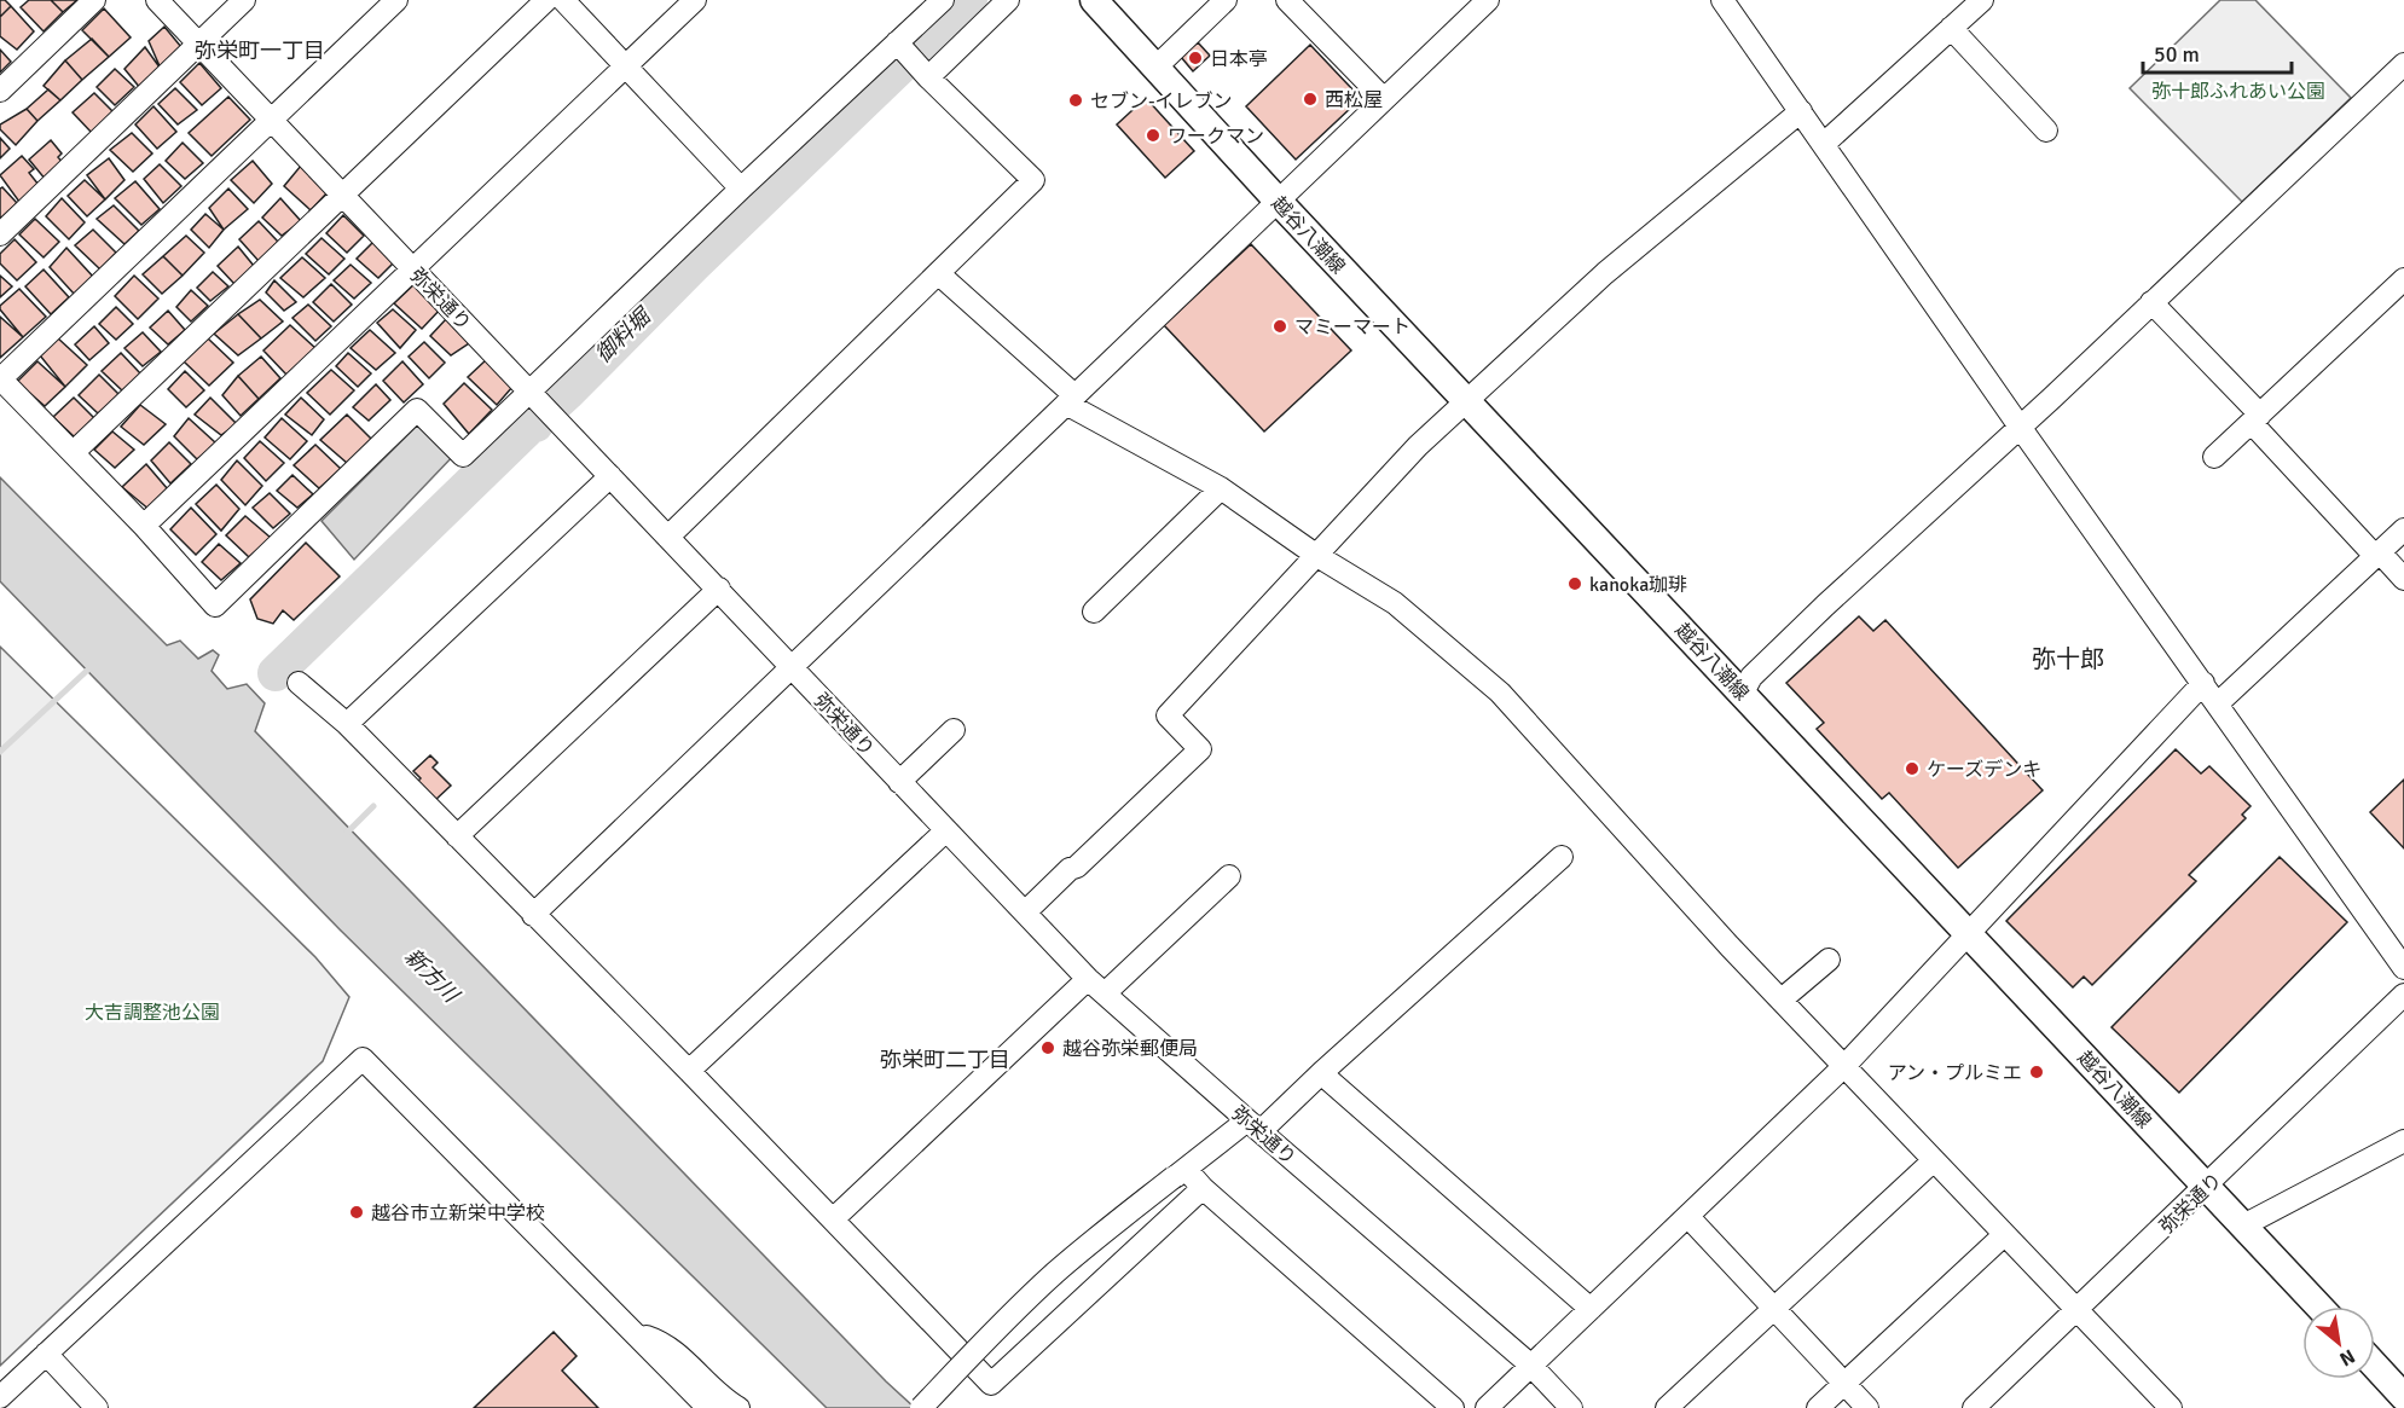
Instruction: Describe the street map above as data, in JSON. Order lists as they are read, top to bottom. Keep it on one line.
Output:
{"streets":{"main road":["越谷八潮線"],"street":["弥栄通り"]},"crossings":[["越谷八潮線","弥栄通り"]],"districts":["弥栄町一丁目","弥十郎","弥栄町二丁目"],"water":["御料堀","新方川"],"parks":["弥十郎ふれあい公園","大吉調整池公園"],"places":["日本亭","西松屋","セブン-イレブン","ワークマン","マミーマート","kanoka珈琲","ケーズデンキ","越谷弥栄郵便局","アン・プルミエ","越谷市立新栄中学校"],"scale_bar":"50 m","north":"bottom right"}
